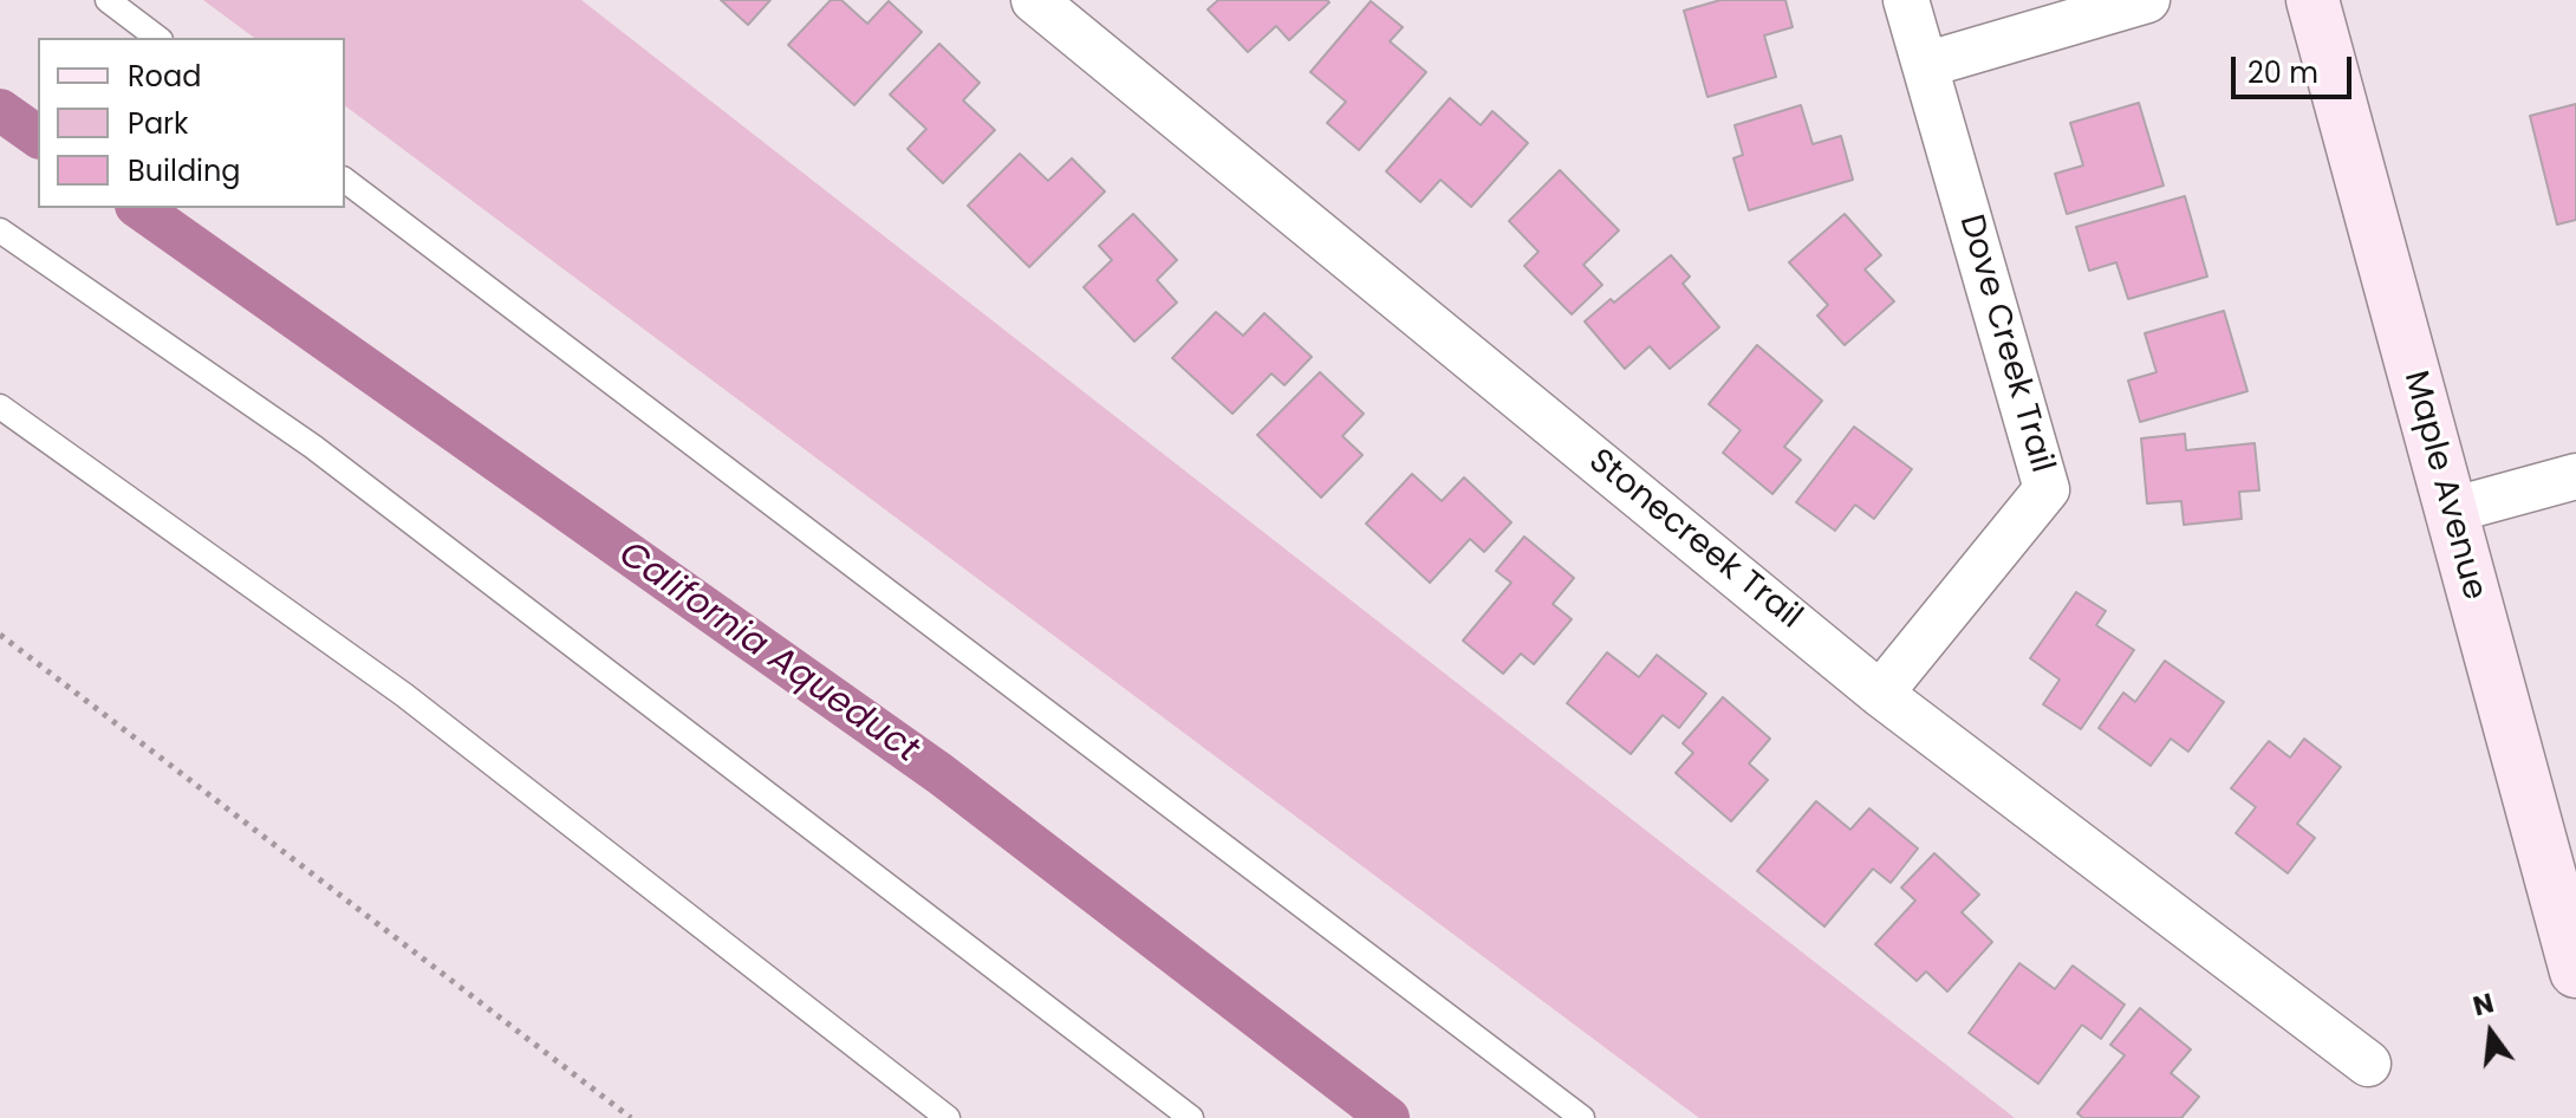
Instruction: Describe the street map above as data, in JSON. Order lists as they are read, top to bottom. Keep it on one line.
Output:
{"streets":{"street":["Dove Creek Trail","Maple Avenue","Stonecreek Trail"]},"crossings":[["Dove Creek Trail","Stonecreek Trail"]],"water":["California Aqueduct"],"legend":["Road","Park","Building"],"scale_bar":"20 m","north":"top"}
